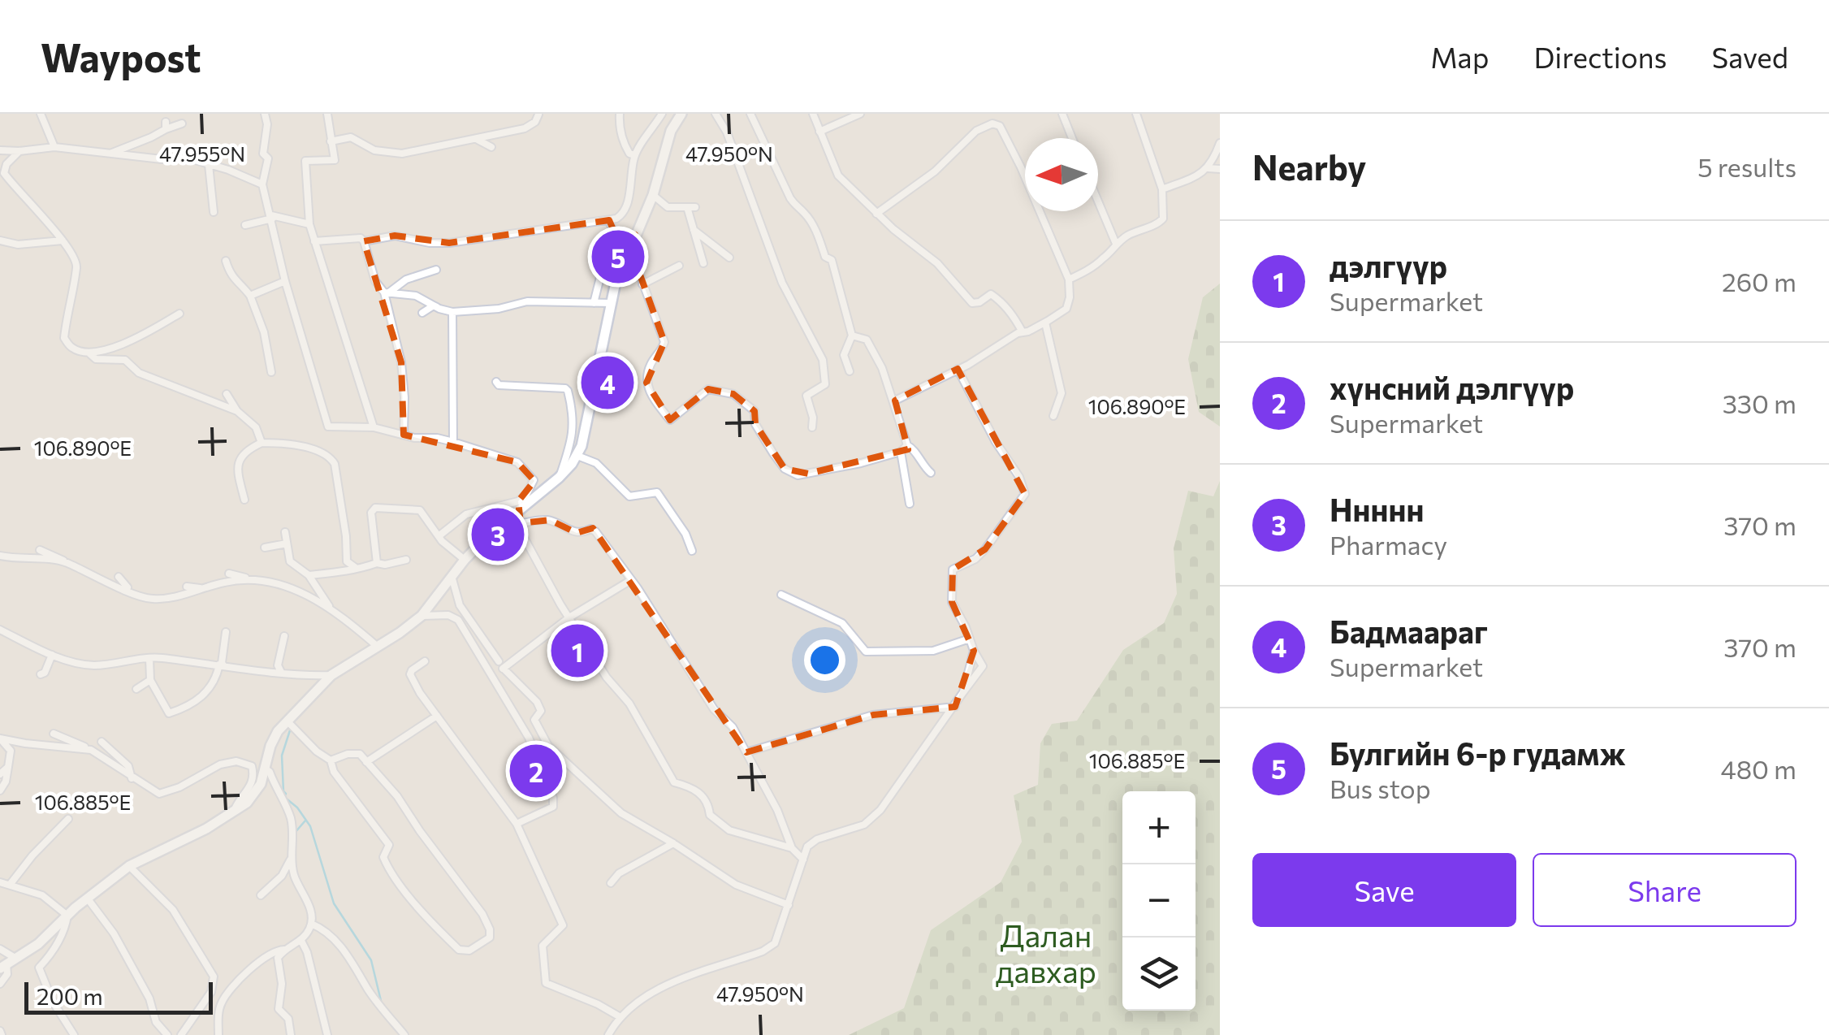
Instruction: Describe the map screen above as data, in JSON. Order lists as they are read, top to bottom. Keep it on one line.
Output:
{"parks":["Далан давхар"],"scale_bar":"200 m","north":"left","page":{"header":"Waypost","nav":["Map","Directions","Saved"],"heading":["Nearby","5 results"],"list":[{"mark":"1","name":"дэлгүүр","note":"Supermarket","value":"260 m"},{"mark":"2","name":"хүнсний дэлгүүр","note":"Supermarket","value":"330 m"},{"mark":"3","name":"Ннннн","note":"Pharmacy","value":"370 m"},{"mark":"4","name":"Бадмаараг","note":"Supermarket","value":"370 m"},{"mark":"5","name":"Булгийн 6-р гудамж","note":"Bus stop","value":"480 m"}],"pins":["5","4","3","1","2"],"map_buttons":["+","−"],"buttons":["Save","Share"],"scale":"200 m"},"coordinates":["47.955°N","47.950°N","106.890°E","106.885°E"]}
